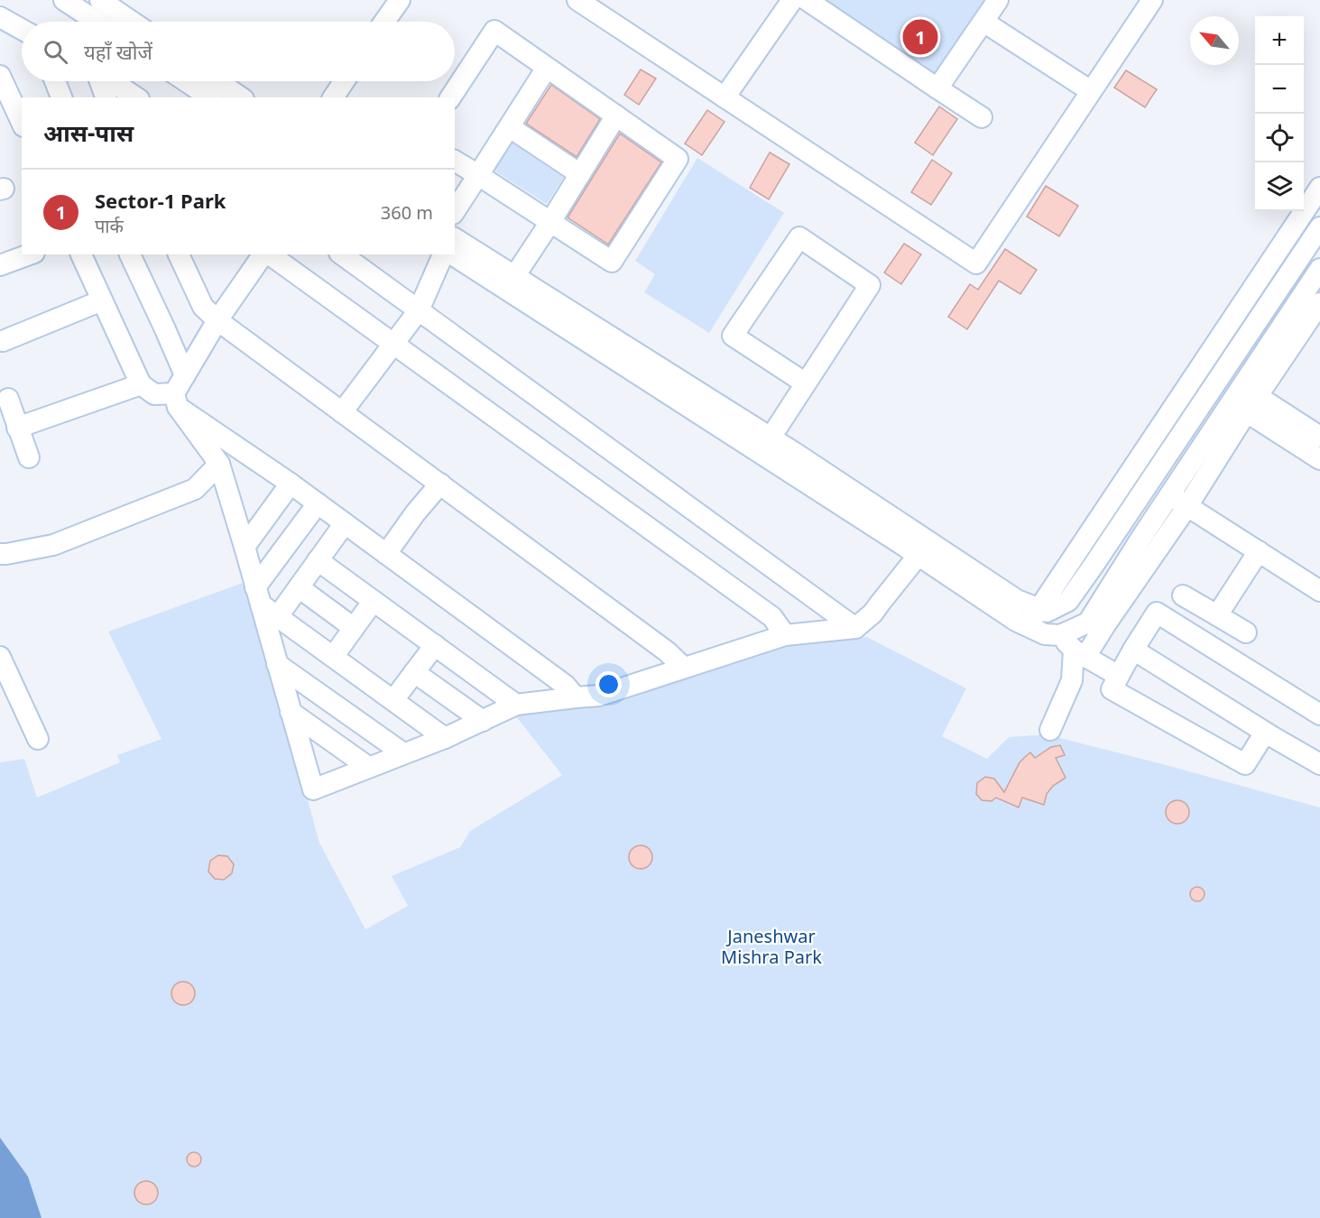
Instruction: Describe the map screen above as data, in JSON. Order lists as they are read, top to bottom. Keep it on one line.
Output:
{"parks":["Janeshwar Mishra Park"],"north":"top left","page":{"map_buttons":["+","−"],"pins":"1","search":"यहाँ खोजें","heading":"आस-पास","list":[{"mark":"1","name":"Sector-1 Park","note":"पार्क","value":"360 m"}]}}
